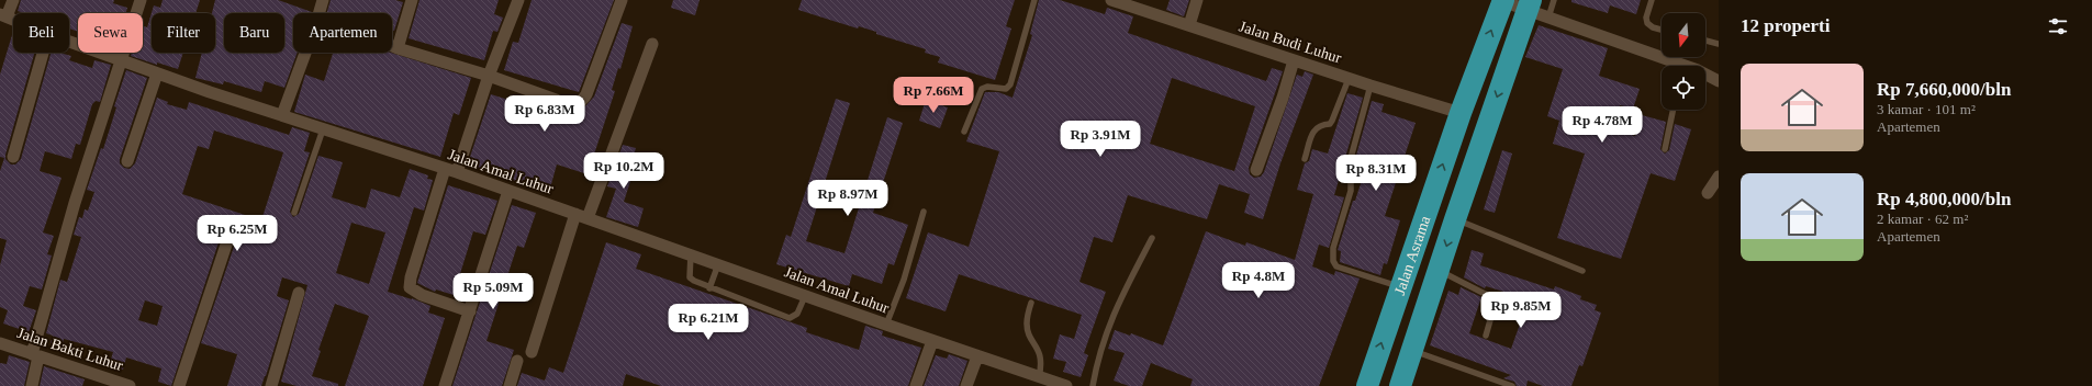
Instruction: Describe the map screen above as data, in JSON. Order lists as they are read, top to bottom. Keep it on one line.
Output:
{"streets":{"highway":["Jalan Asrama"],"street":["Jalan Budi Luhur","Jalan Amal Luhur","Jalan Bakti Luhur"]},"crossings":[["Jalan Budi Luhur","Jalan Asrama"]],"north":"bottom","page":{"heading":"12 properti","chip":["Beli","Sewa","Filter","Baru","Apartemen"],"list":[{"name":"Rp 7,660,000/bln","note":"3 kamar · 101 m² · Apartemen"},{"name":"Rp 4,800,000/bln","note":"2 kamar · 62 m² · Apartemen"}],"price":["Rp 7.66M","Rp 6.83M","Rp 4.78M","Rp 3.91M","Rp 10.2M","Rp 8.31M","Rp 8.97M","Rp 6.25M","Rp 4.8M","Rp 5.09M","Rp 9.85M","Rp 6.21M"]}}
